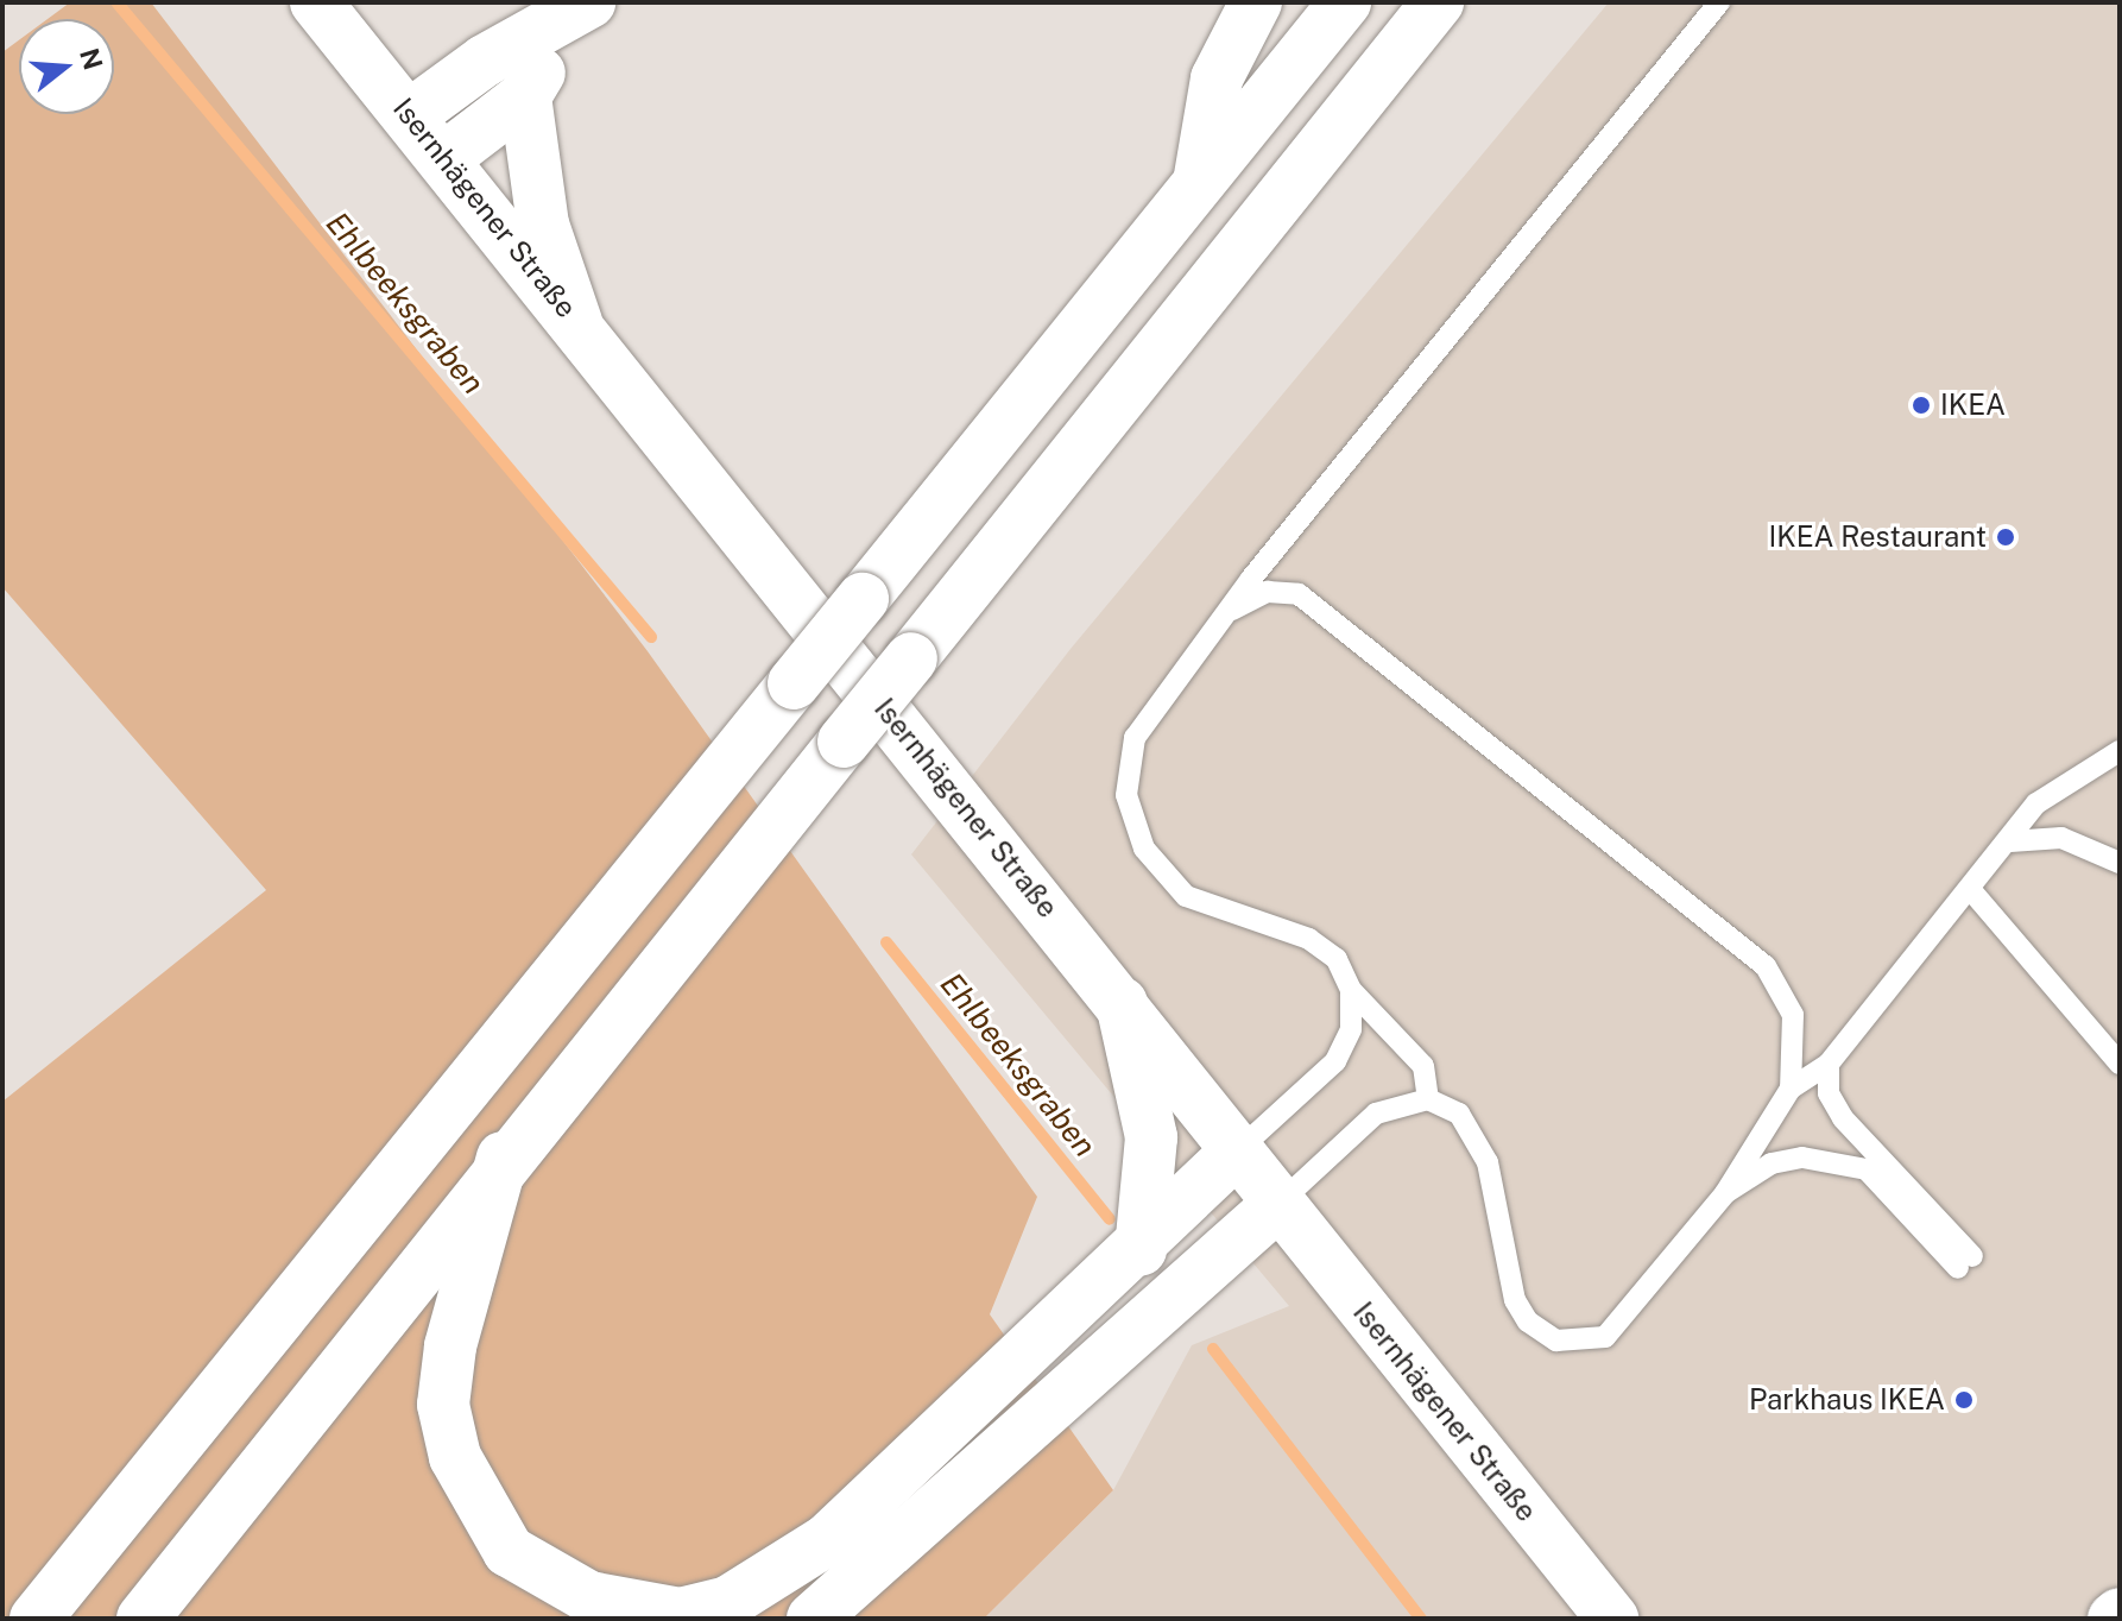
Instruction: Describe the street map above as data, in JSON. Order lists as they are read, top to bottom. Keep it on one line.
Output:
{"streets":{"main road":["Isernhägener Straße"]},"water":["Ehlbeeksgraben"],"places":["IKEA","IKEA Restaurant","Parkhaus IKEA"],"north":"right"}
